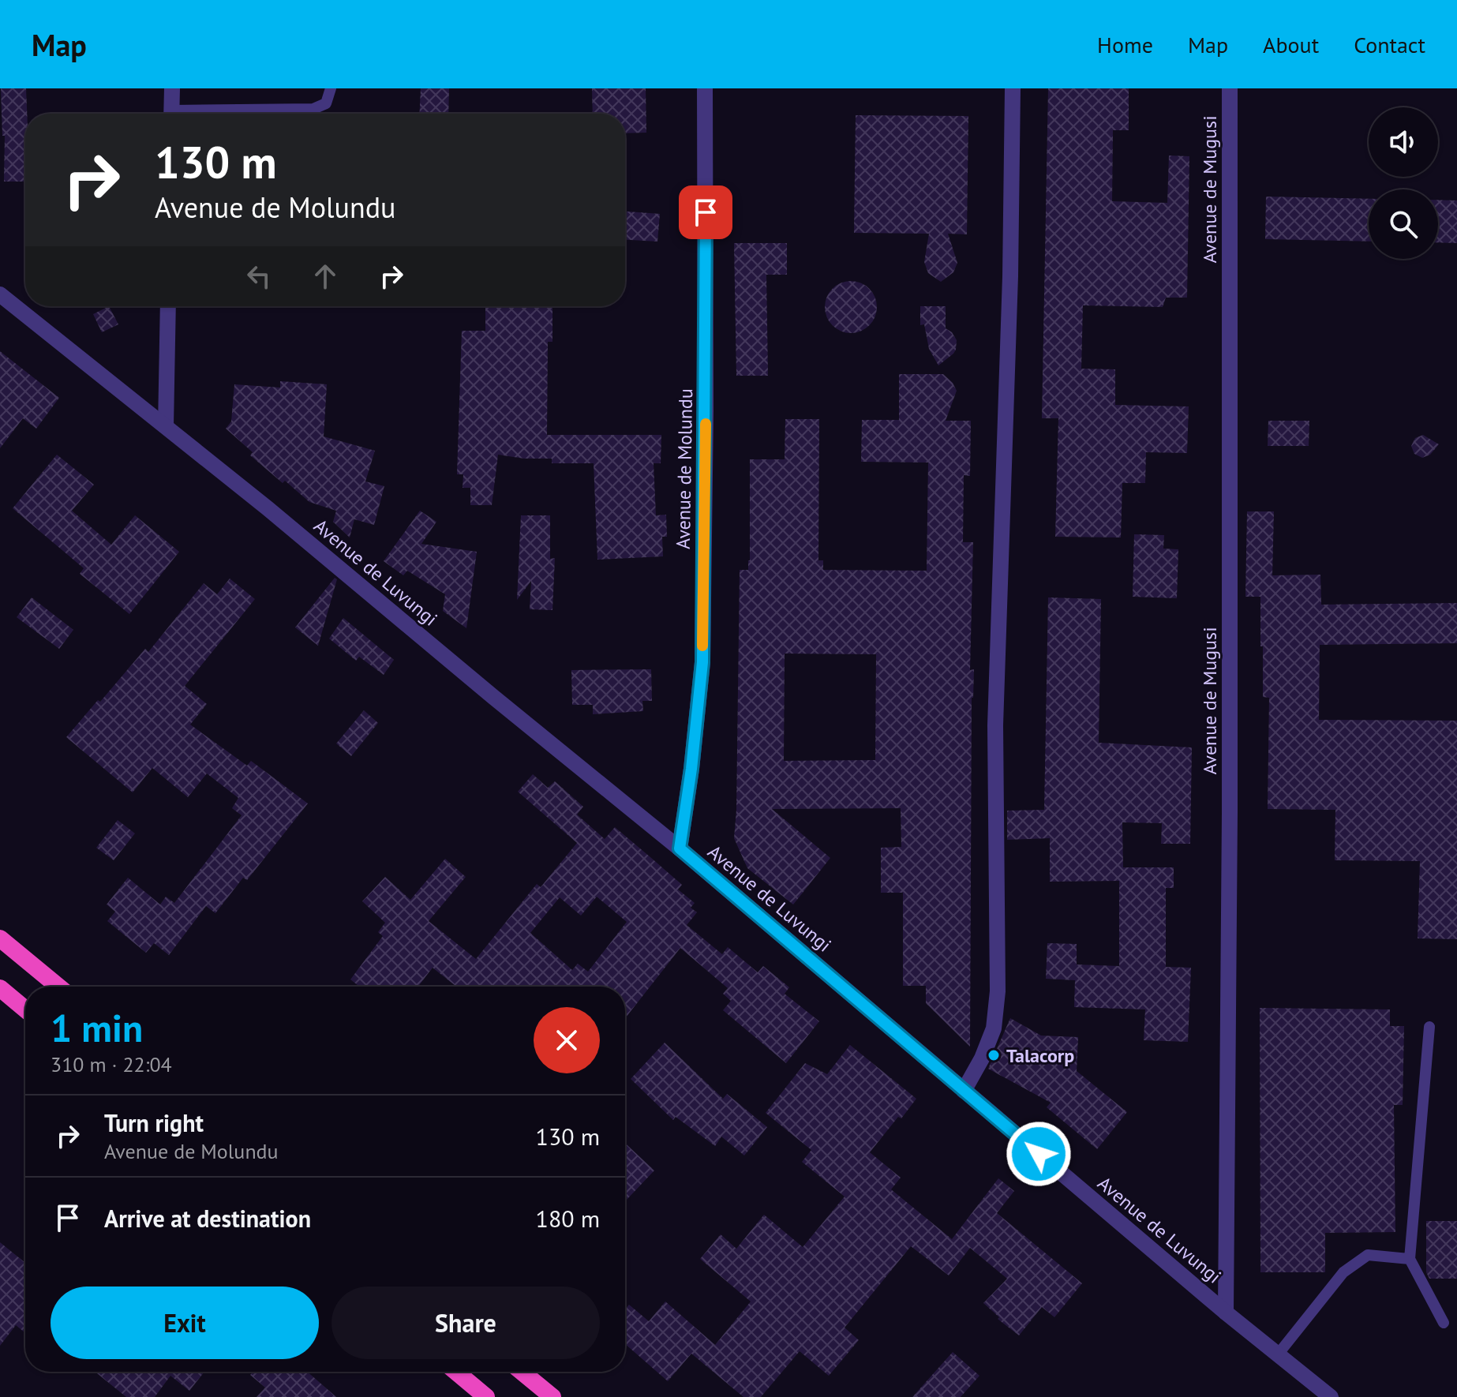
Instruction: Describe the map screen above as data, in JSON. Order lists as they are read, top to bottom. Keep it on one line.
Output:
{"streets":{"street":["Avenue de Mugusi","Avenue de Molundu","Avenue de Luvungi"]},"crossings":[["Avenue de Mugusi","Avenue de Luvungi"],["Avenue de Molundu","Avenue de Luvungi"]],"places":["Talacorp"],"page":{"header":"Map","nav":["Home","Map","About","Contact"],"turn":["130 m","Avenue de Molundu"],"heading":["1 min","310 m · 22:04"],"list":[{"name":"Turn right","note":"Avenue de Molundu","value":"130 m"},{"name":"Arrive at destination","value":"180 m"}],"buttons":["Exit","Share"]}}
